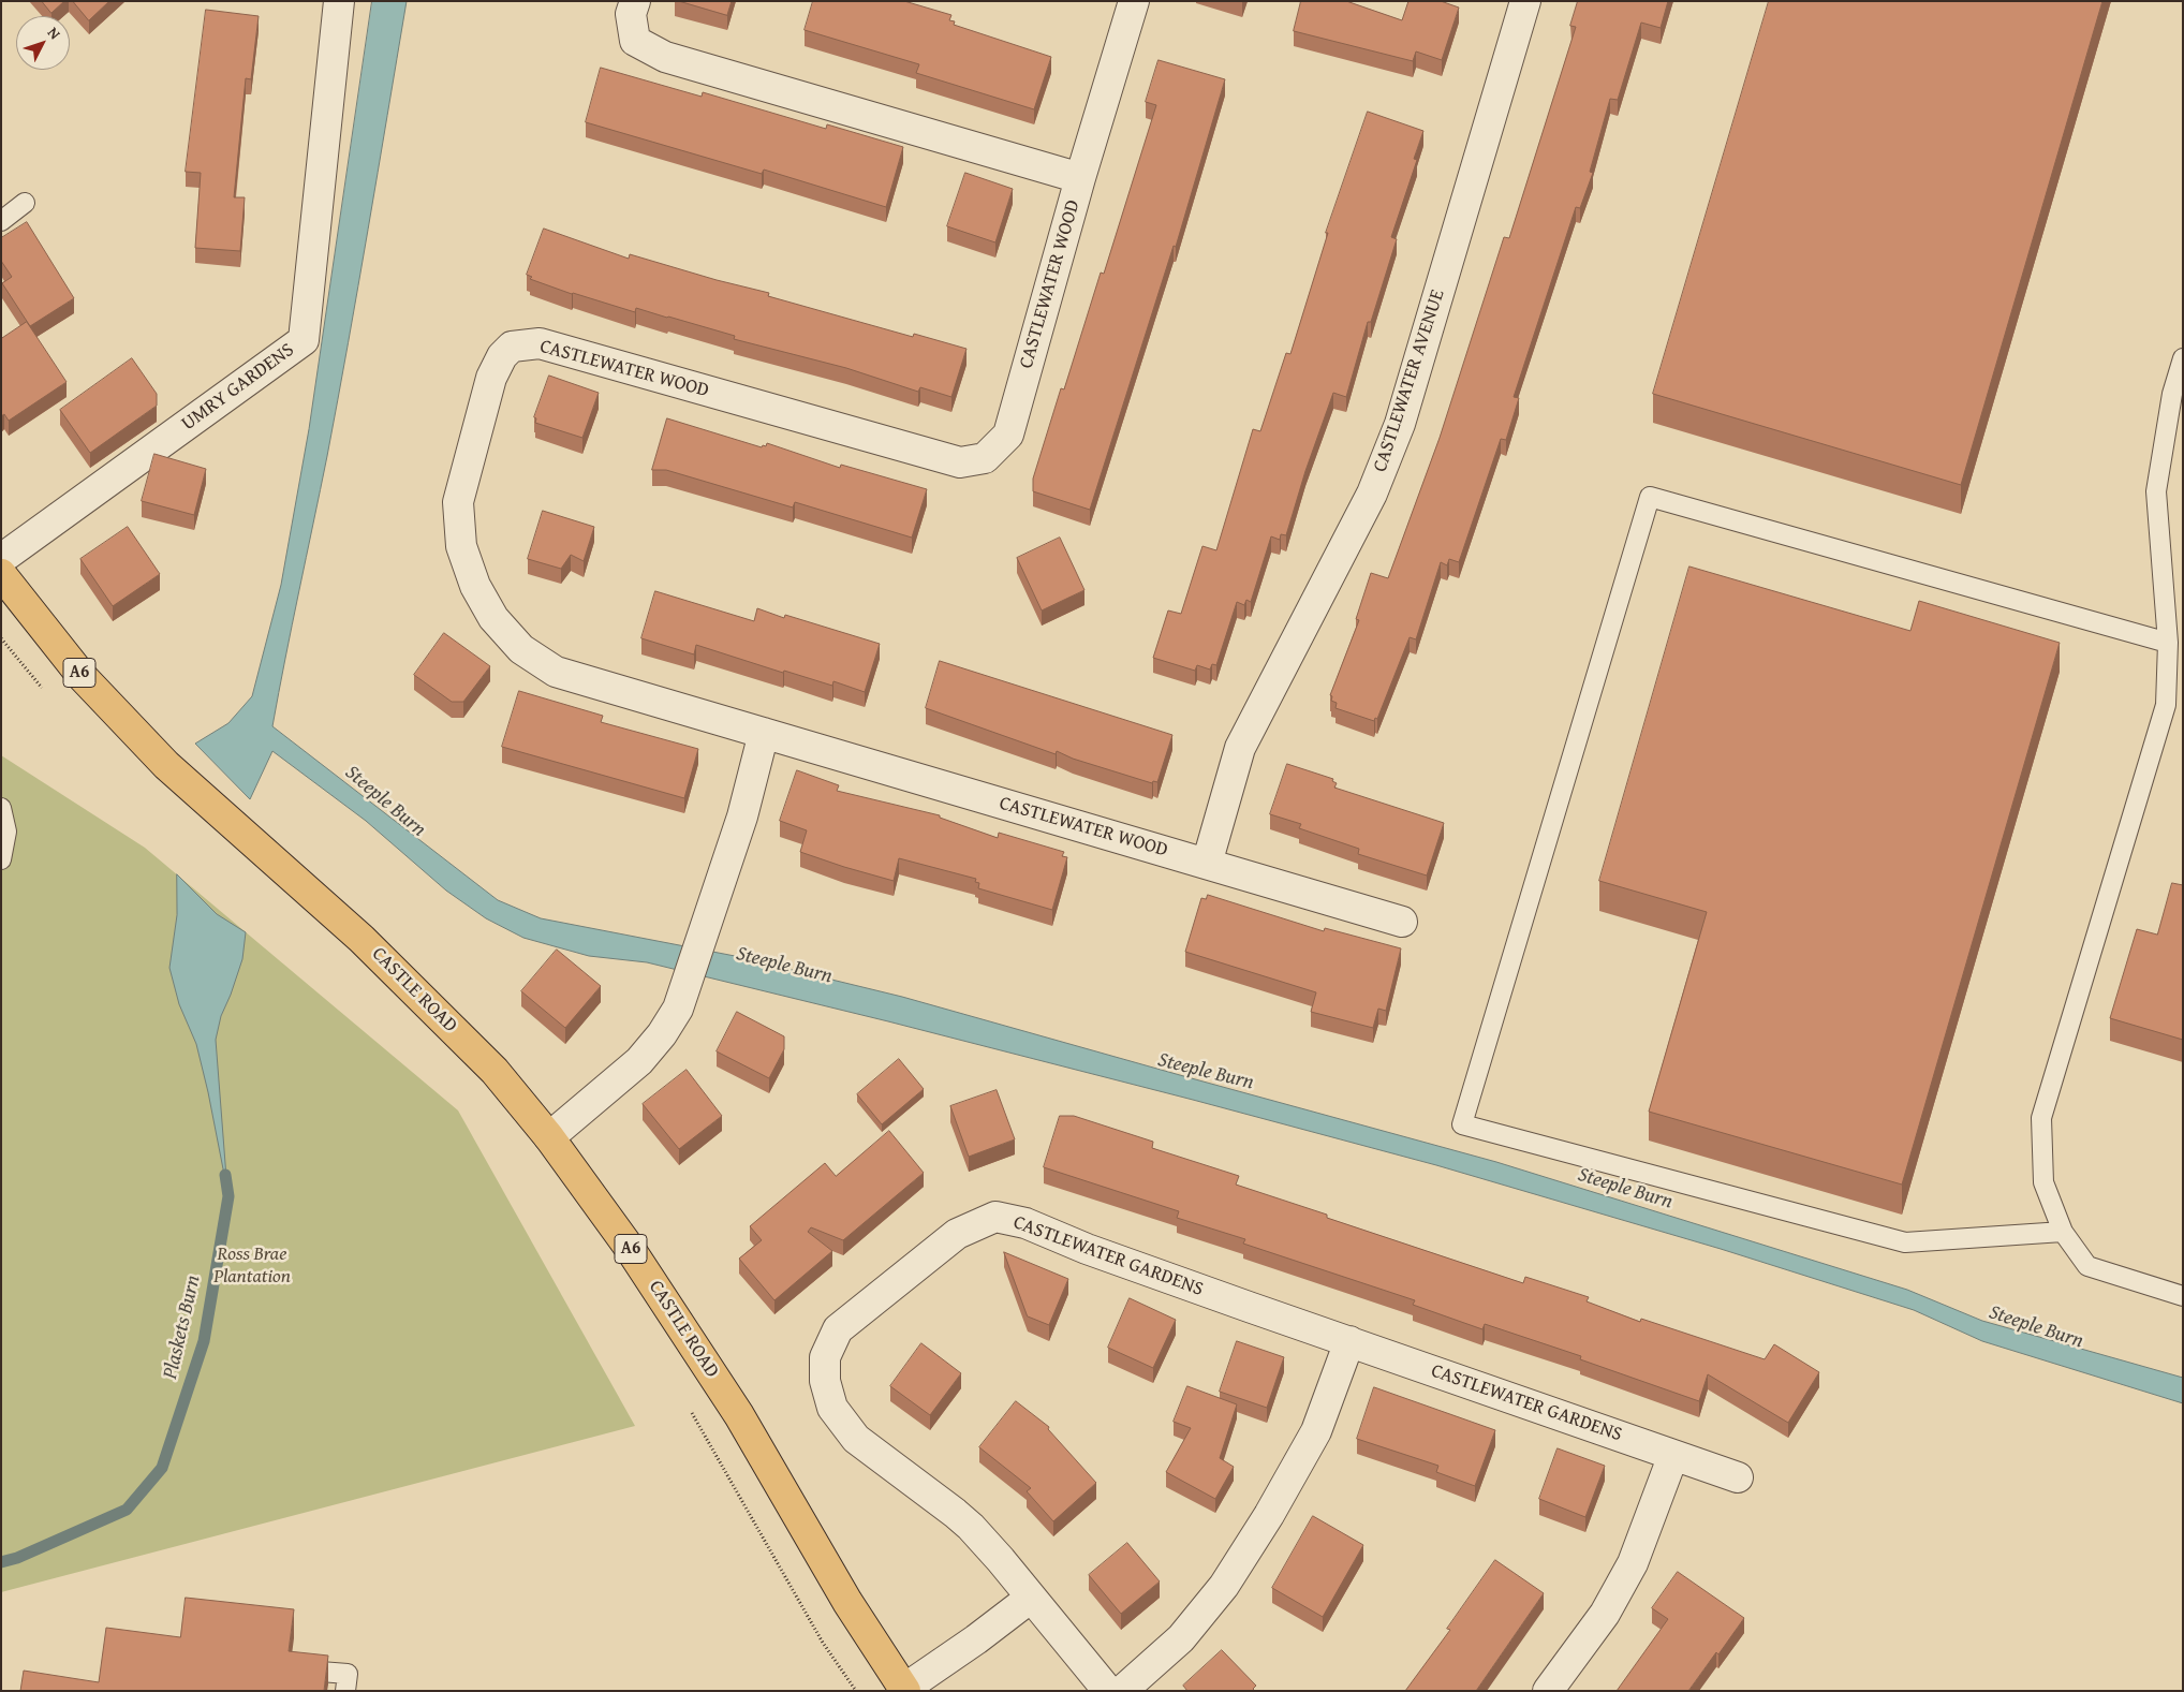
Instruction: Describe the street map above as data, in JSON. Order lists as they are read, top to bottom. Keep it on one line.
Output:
{"streets":{"main road":["A6","CASTLE ROAD"],"street":["CASTLEWATER WOOD","CASTLEWATER AVENUE","UMRY GARDENS","CASTLEWATER GARDENS"]},"crossings":[["CASTLEWATER WOOD","CASTLEWATER AVENUE"]],"water":["Steeple Burn","Plaskets Burn"],"parks":["Ross Brae Plantation"],"north":"top right"}
